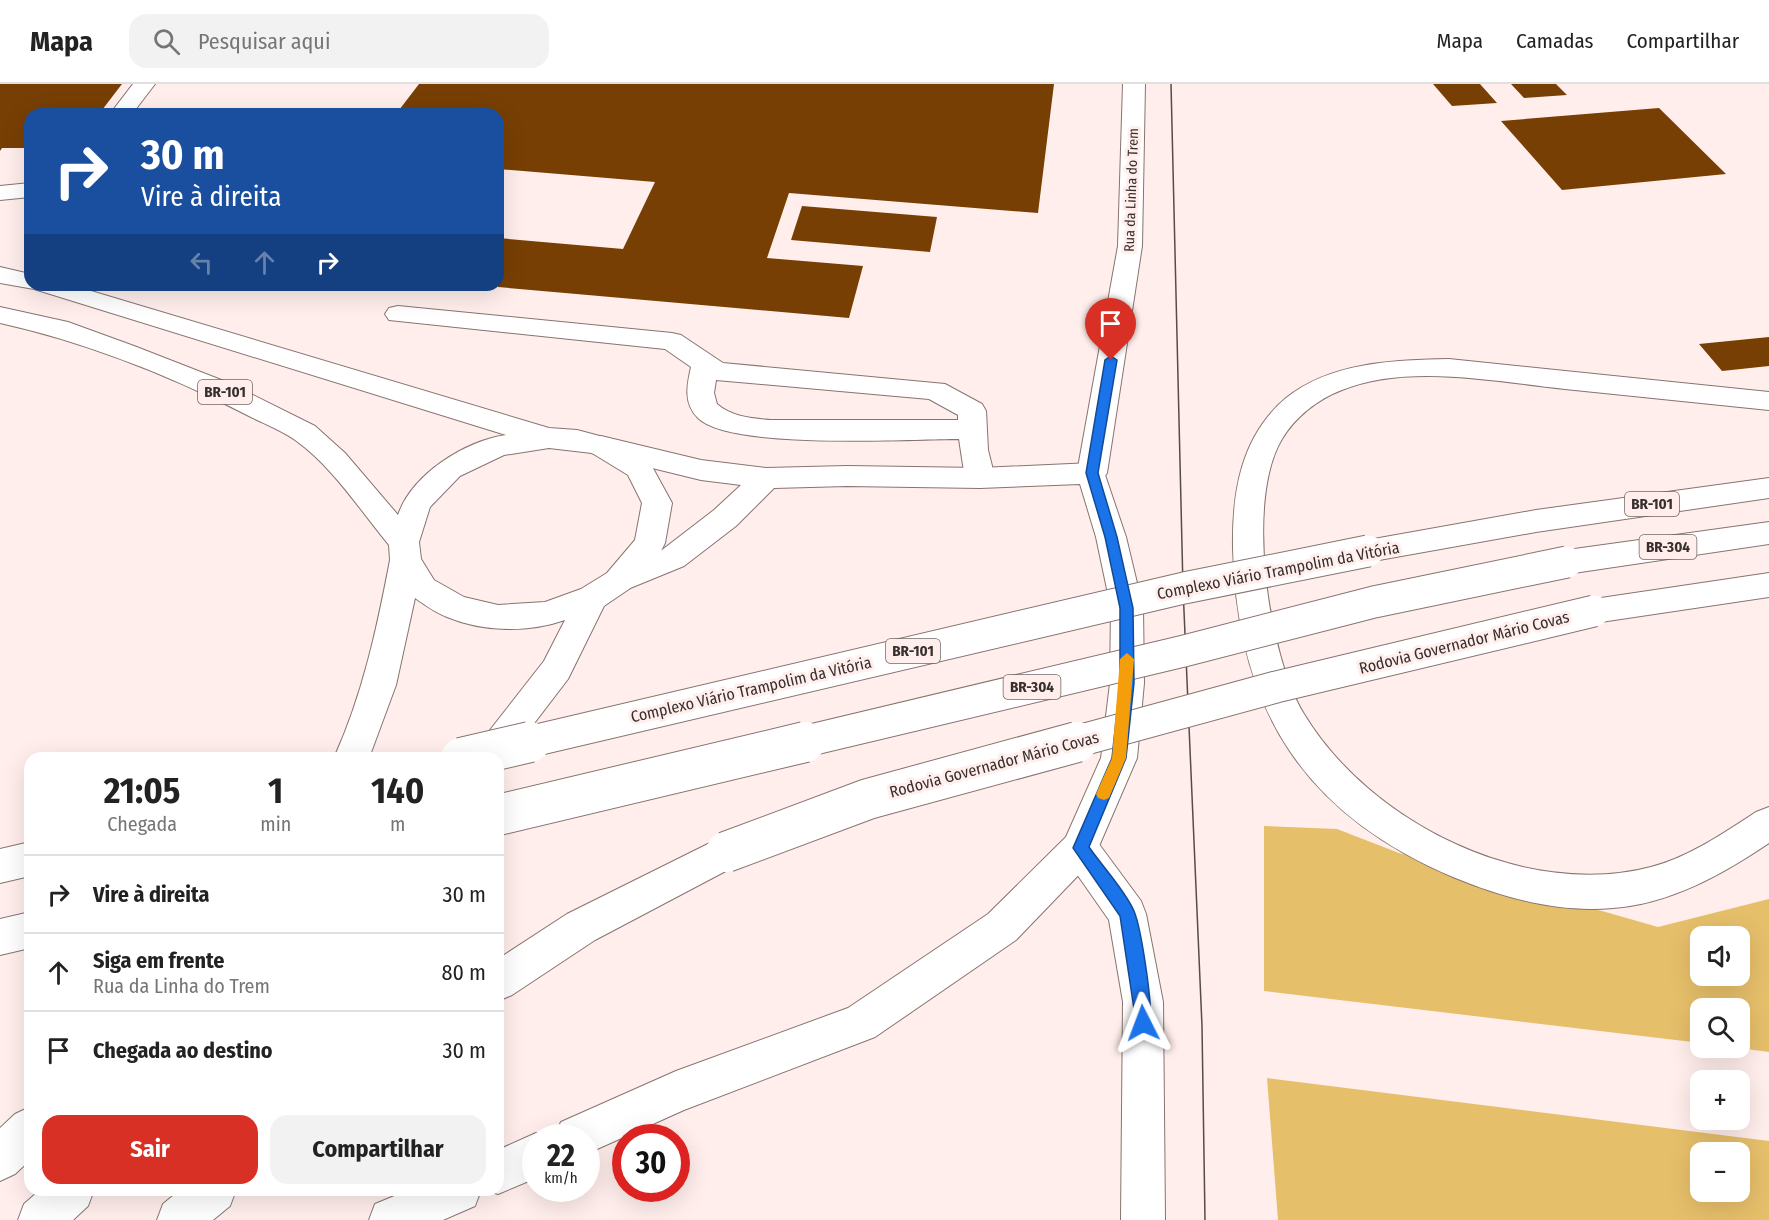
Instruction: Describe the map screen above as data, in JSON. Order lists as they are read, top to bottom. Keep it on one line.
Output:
{"streets":{"main road":["Rua da Linha do Trem","BR-101","BR-304","Complexo Viário Trampolim da Vitória","Rodovia Governador Mário Covas"]},"page":{"header":"Mapa","search":"Pesquisar aqui","nav":["Mapa","Camadas","Compartilhar"],"turn":["30 m","Vire à direita"],"eta":["21:05","Chegada","1","min","140","m"],"list":[{"name":"Vire à direita","value":"30 m"},{"name":"Siga em frente","note":"Rua da Linha do Trem","value":"80 m"},{"name":"Chegada ao destino","value":"30 m"}],"map_buttons":["+","−"],"buttons":["Sair","Compartilhar"],"speed":"22 km/h","limit":"30"}}
